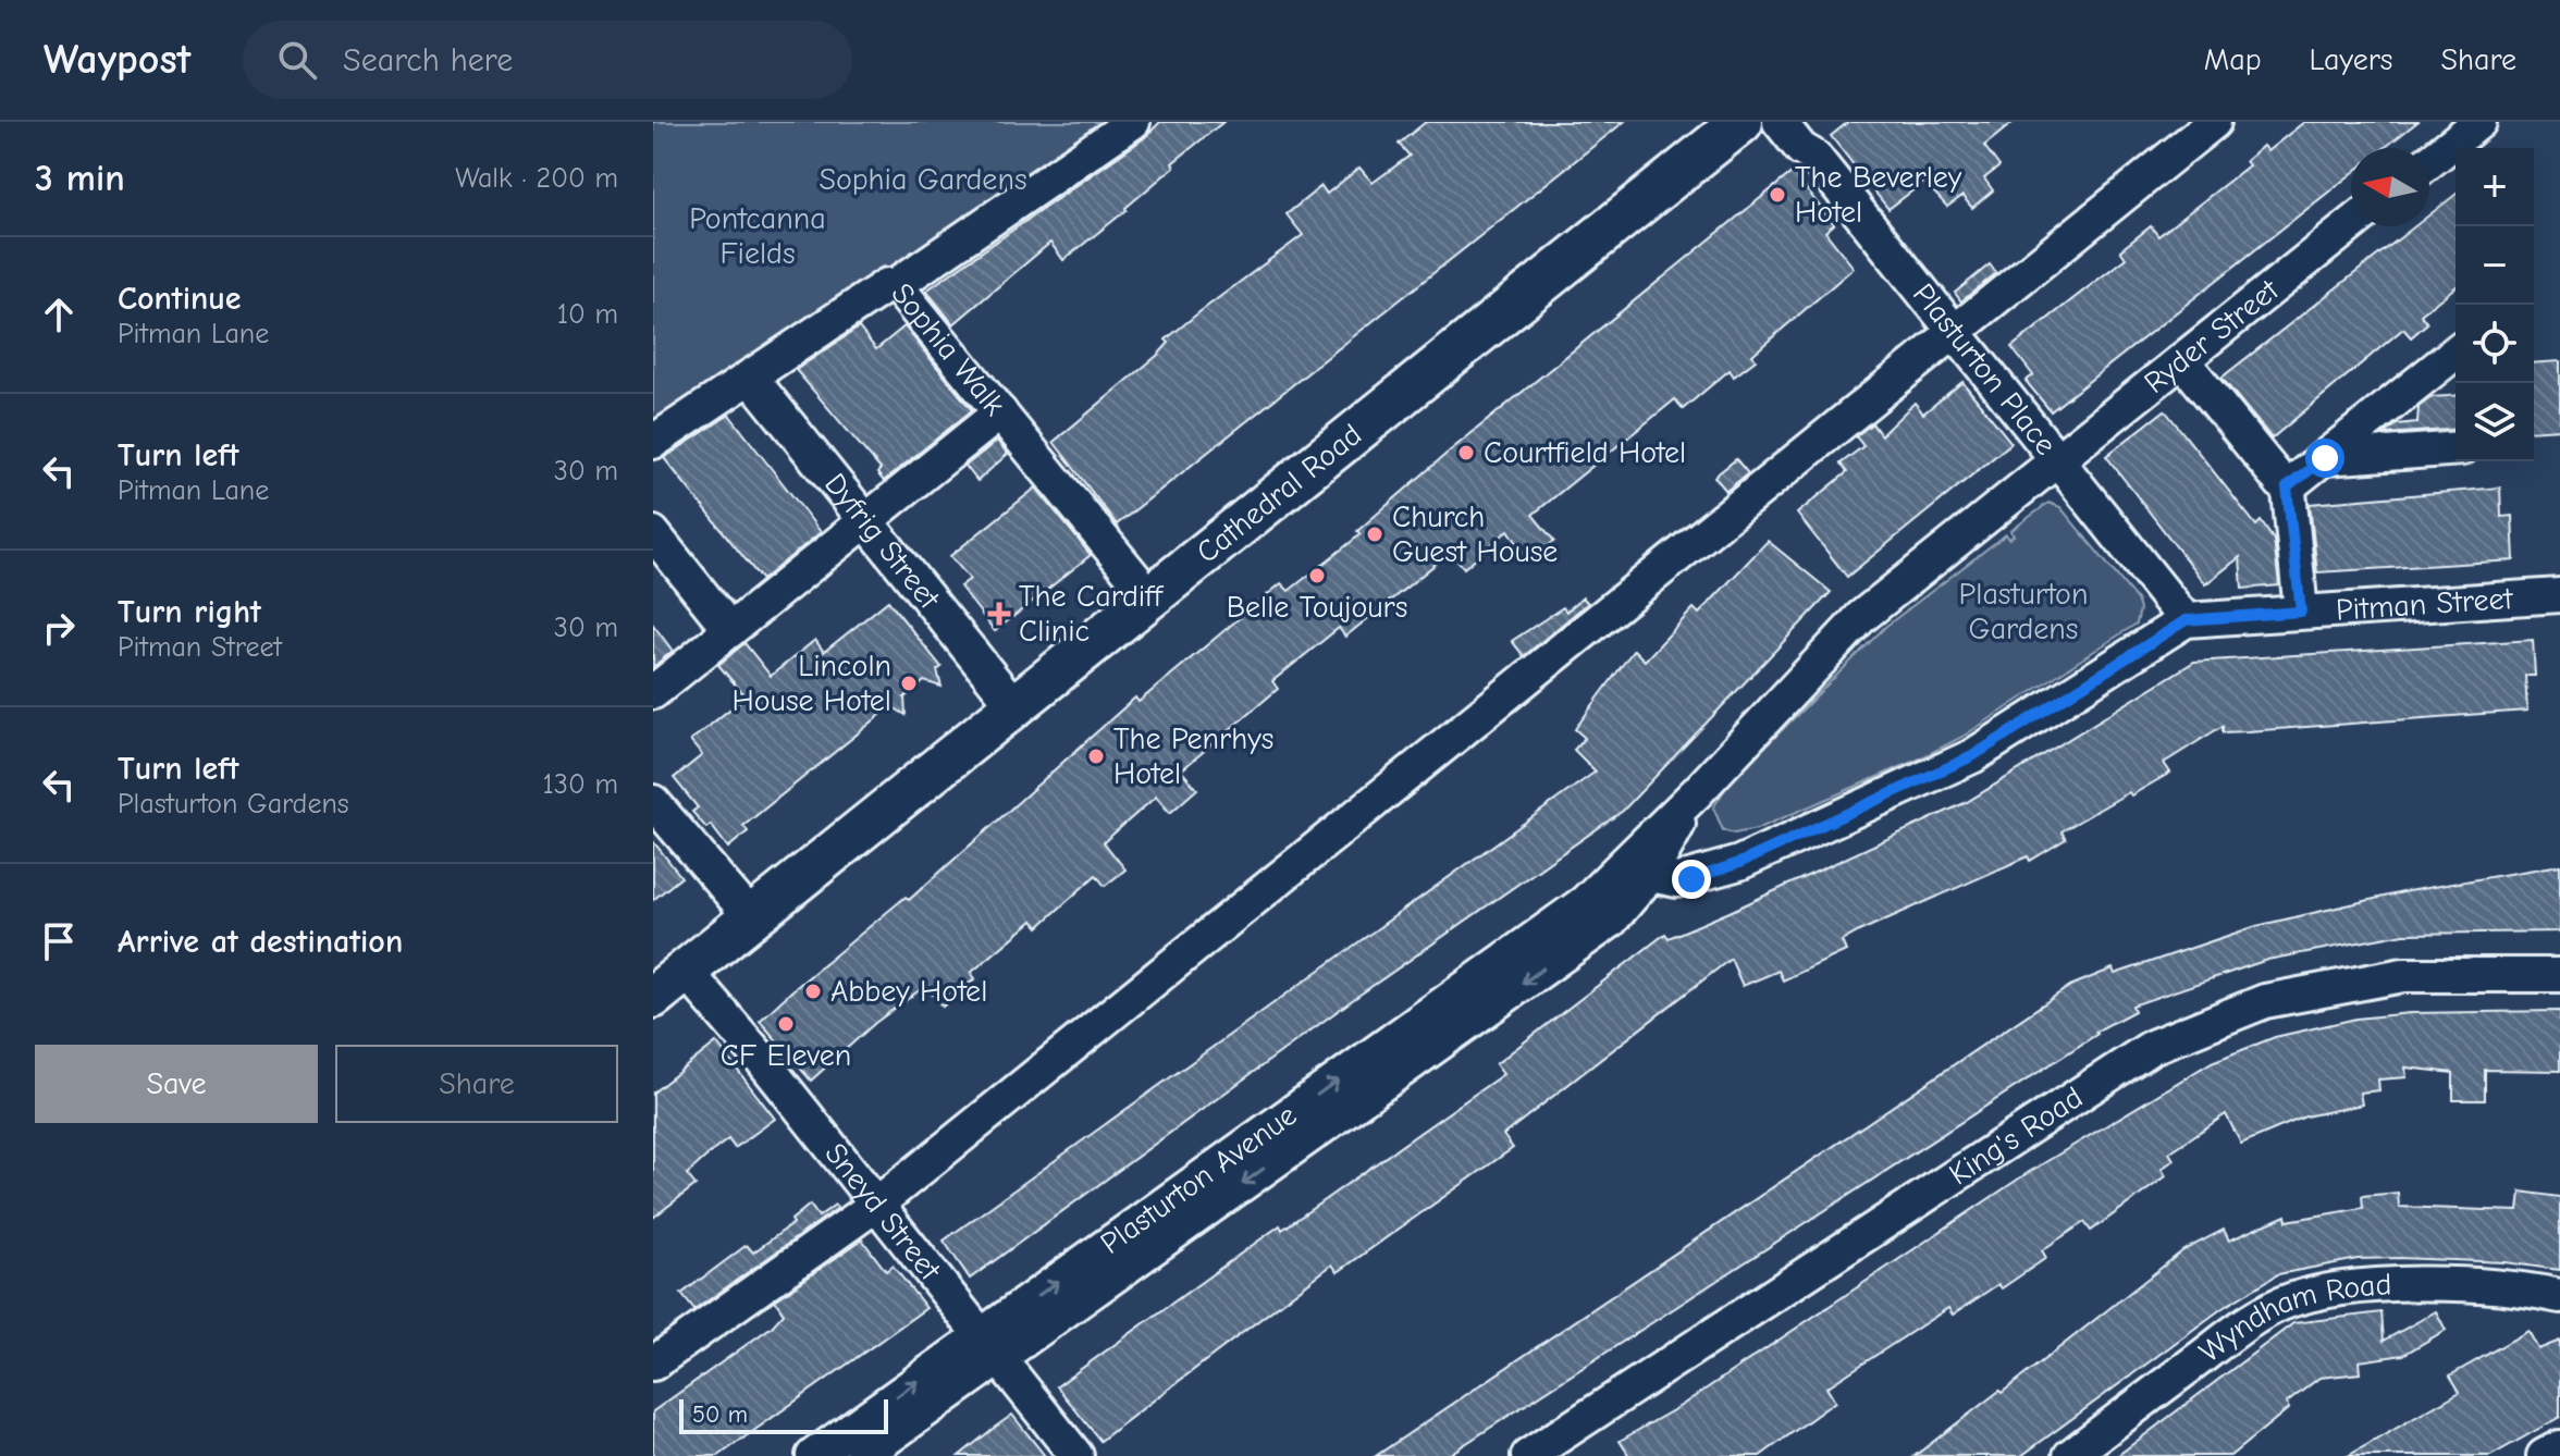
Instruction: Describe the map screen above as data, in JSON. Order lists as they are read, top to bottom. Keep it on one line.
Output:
{"streets":{"main road":["Cathedral Road"],"street":["Ryder Street","Sophia Walk","Plasturton Place","Dyfrig Street","Pitman Street","King's Road","Plasturton Avenue","Sneyd Street","Wyndham Road"]},"crossings":[["Ryder Street","Plasturton Place"],["Sophia Walk","Cathedral Road"],["Plasturton Place","Pitman Street"],["Cathedral Road","Dyfrig Street"],["Cathedral Road","Sneyd Street"],["Plasturton Avenue","Sneyd Street"]],"parks":["Sophia Gardens","Pontcanna Fields","Plasturton Gardens"],"places":{"other":["The Beverley Hotel","Courtfield Hotel","Church Guest House","Belle Toujours","Lincoln House Hotel","The Penrhys Hotel","Abbey Hotel","CF Eleven"],"health":["The Cardiff Clinic"]},"scale_bar":"50 m","north":"left","page":{"header":"Waypost","search":"Search here","nav":["Map","Layers","Share"],"heading":["3 min","Walk · 200 m"],"map_buttons":["+","−"],"list":[["Continue","Pitman Lane","10 m"],["Turn left","Pitman Lane","30 m"],["Turn right","Pitman Street","30 m"],["Turn left","Plasturton Gardens","130 m"],"Arrive at destination"],"buttons":["Save","Share"],"scale":"50 m"}}
